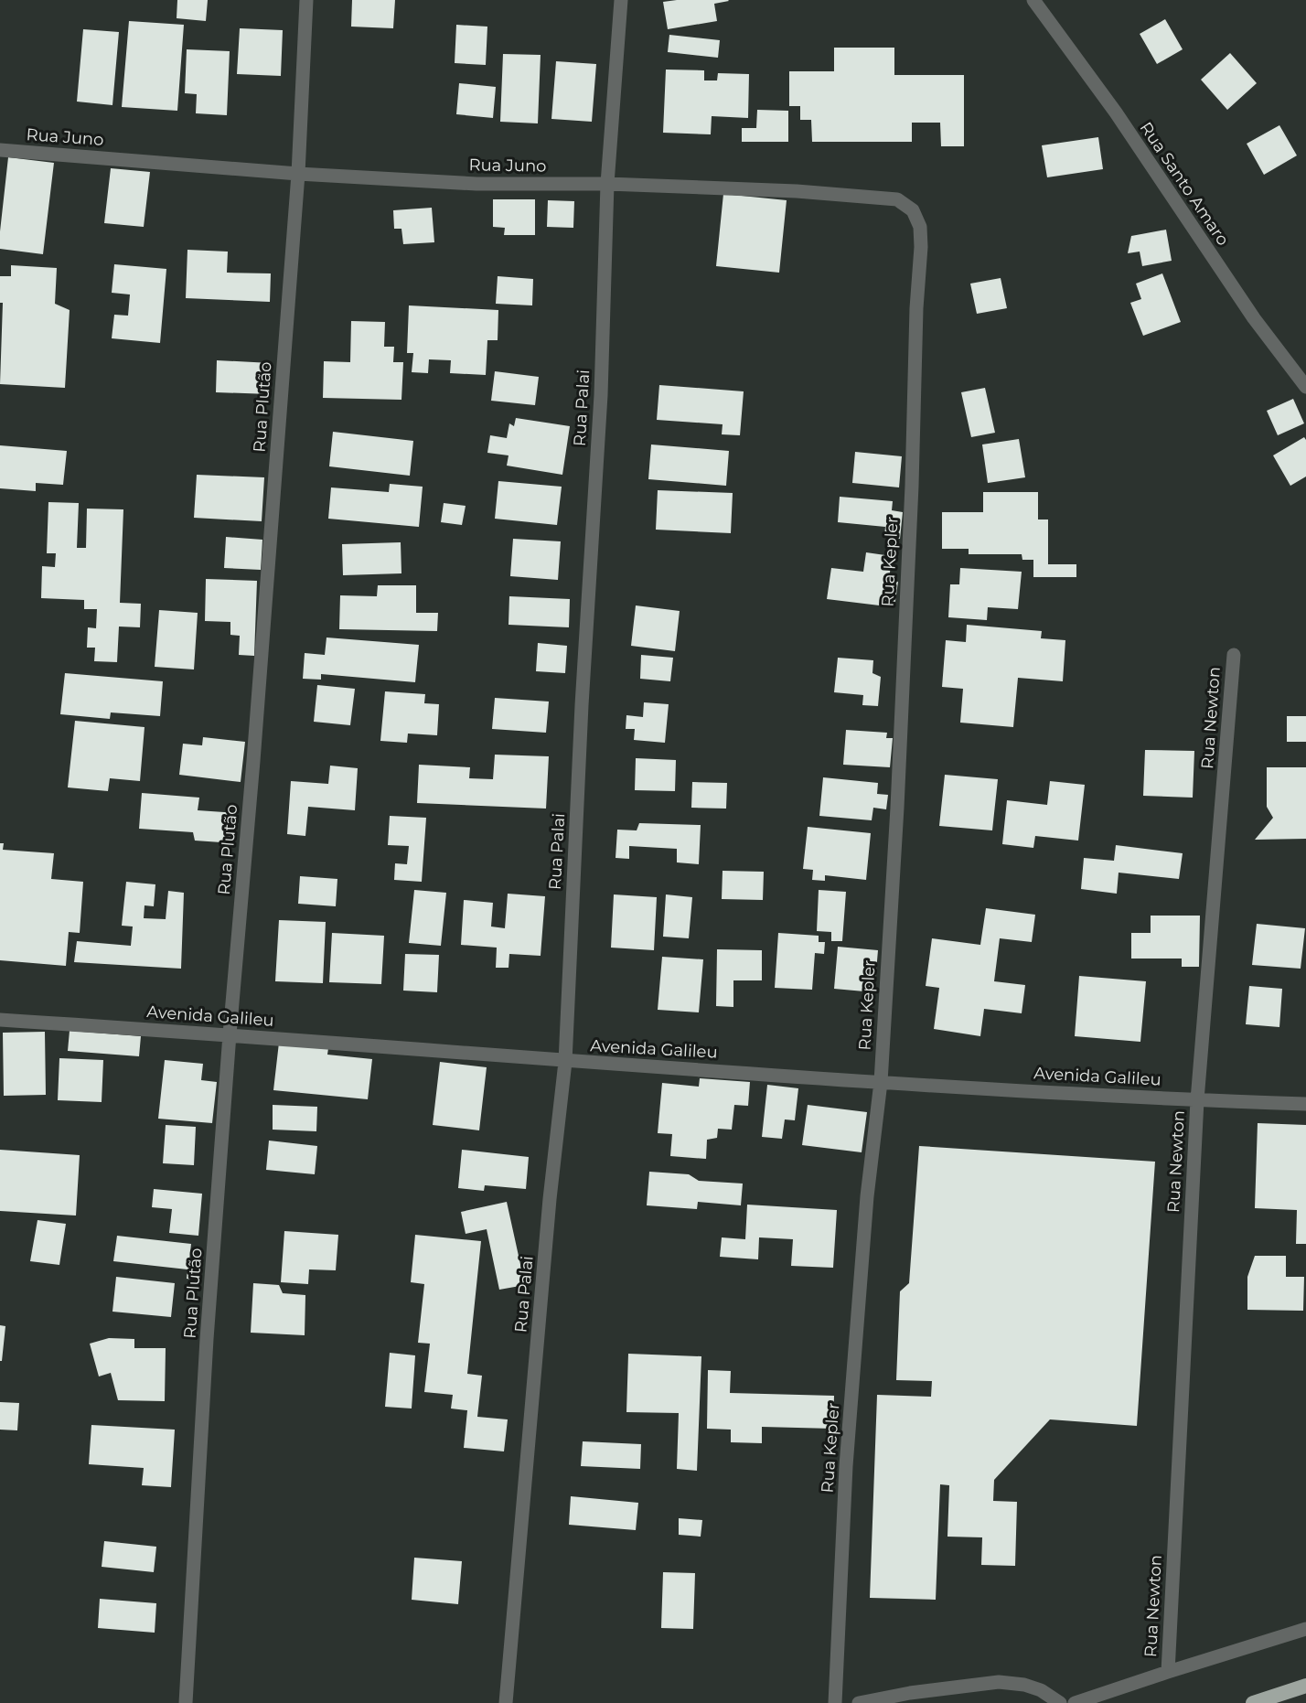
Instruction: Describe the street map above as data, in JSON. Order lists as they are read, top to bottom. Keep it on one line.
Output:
{"streets":{"street":["Rua Juno","Rua Santo Amaro","Rua Plutão","Rua Palai","Rua Kepler","Rua Newton","Avenida Galileu"]},"crossings":[["Rua Juno","Rua Plutão"],["Rua Juno","Rua Palai"],["Rua Juno","Rua Kepler"],["Rua Plutão","Avenida Galileu"],["Rua Palai","Avenida Galileu"],["Rua Kepler","Avenida Galileu"],["Rua Newton","Avenida Galileu"]]}
